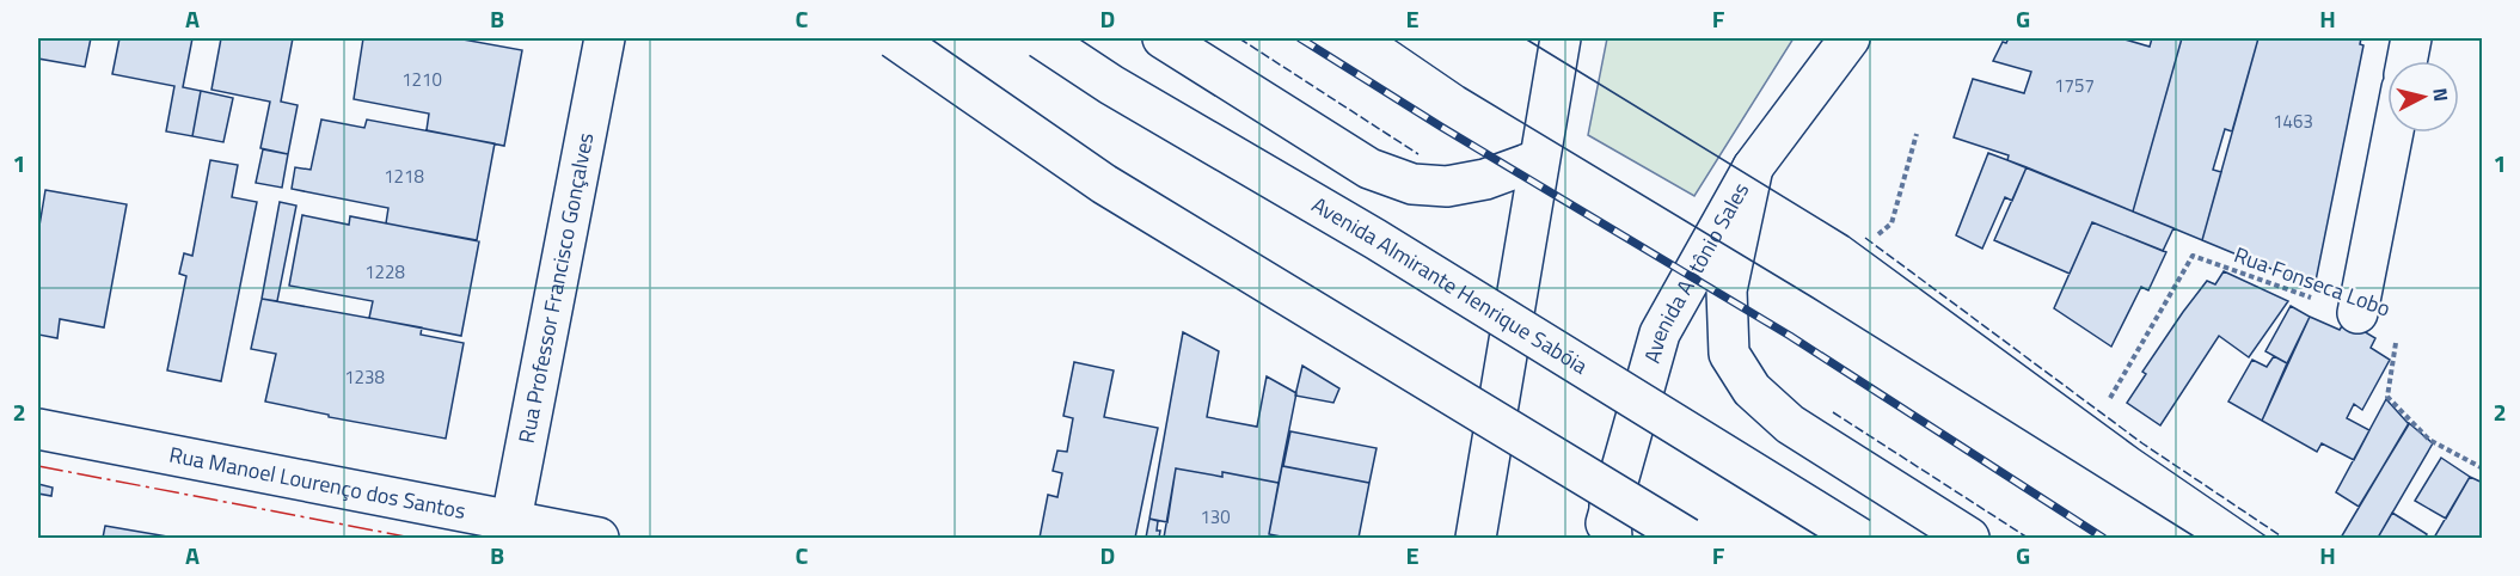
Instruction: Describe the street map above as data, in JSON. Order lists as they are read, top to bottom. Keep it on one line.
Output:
{"streets":{"main road":["Avenida Antônio Sales","Avenida Almirante Henrique Sabóia","Rua Professor Francisco Gonçalves","Rua Manoel Lourenço dos Santos"],"path":["Rua Fonseca Lobo"]},"crossings":[["Rua Professor Francisco Gonçalves","Rua Manoel Lourenço dos Santos"]],"house_numbers":["1210","1757","1463","1218","1228","1238","130"],"north":"right","grid":{"columns":["A","B","C","D","E","F","G","H"],"rows":["1","2"]}}
